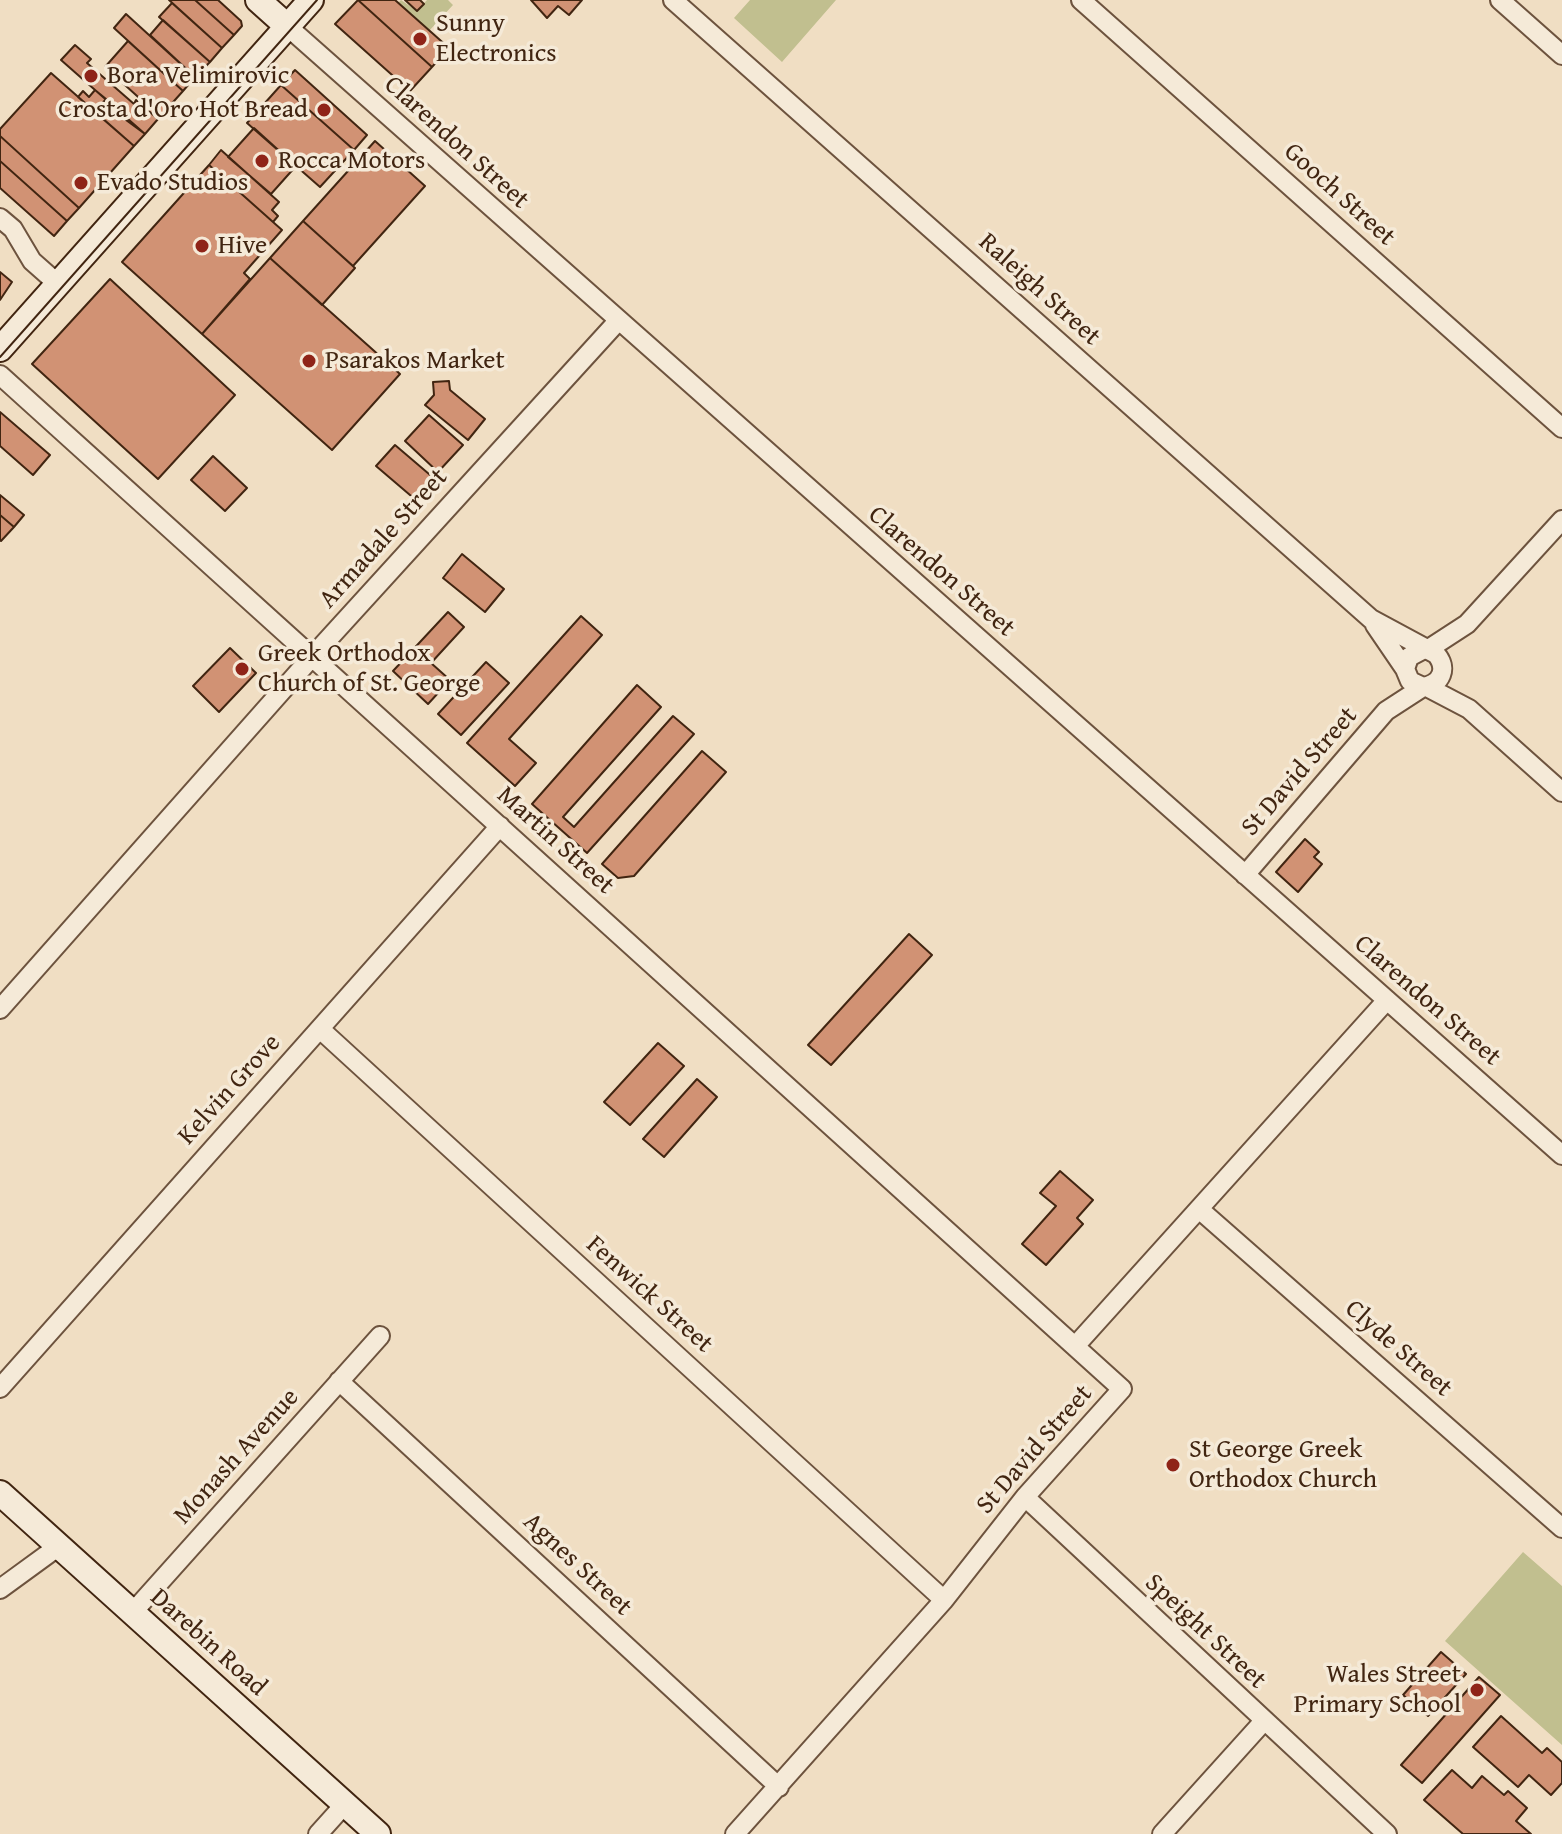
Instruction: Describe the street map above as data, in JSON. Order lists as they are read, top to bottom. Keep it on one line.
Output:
{"streets":{"main road":["Darebin Road"],"street":["Clarendon Street","Gooch Street","Raleigh Street","Armadale Street","St David Street","Martin Street","Kelvin Grove","Fenwick Street","Clyde Street","Monash Avenue","Agnes Street","Speight Street"]},"crossings":[["Clarendon Street","Armadale Street"],["Clarendon Street","St David Street"],["Raleigh Street","St David Street"],["Armadale Street","Martin Street"],["St David Street","Martin Street"],["St David Street","Fenwick Street"],["St David Street","Clyde Street"],["St David Street","Agnes Street"],["St David Street","Speight Street"],["Martin Street","Kelvin Grove"],["Kelvin Grove","Fenwick Street"],["Monash Avenue","Agnes Street"],["Monash Avenue","Darebin Road"]],"places":["Sunny Electronics","Bora Velimirovic","Crosta d'Oro Hot Bread","Rocca Motors","Evado Studios","Hive","Psarakos Market","Greek Orthodox Church of St. George","St George Greek Orthodox Church","Wales Street Primary School"]}
